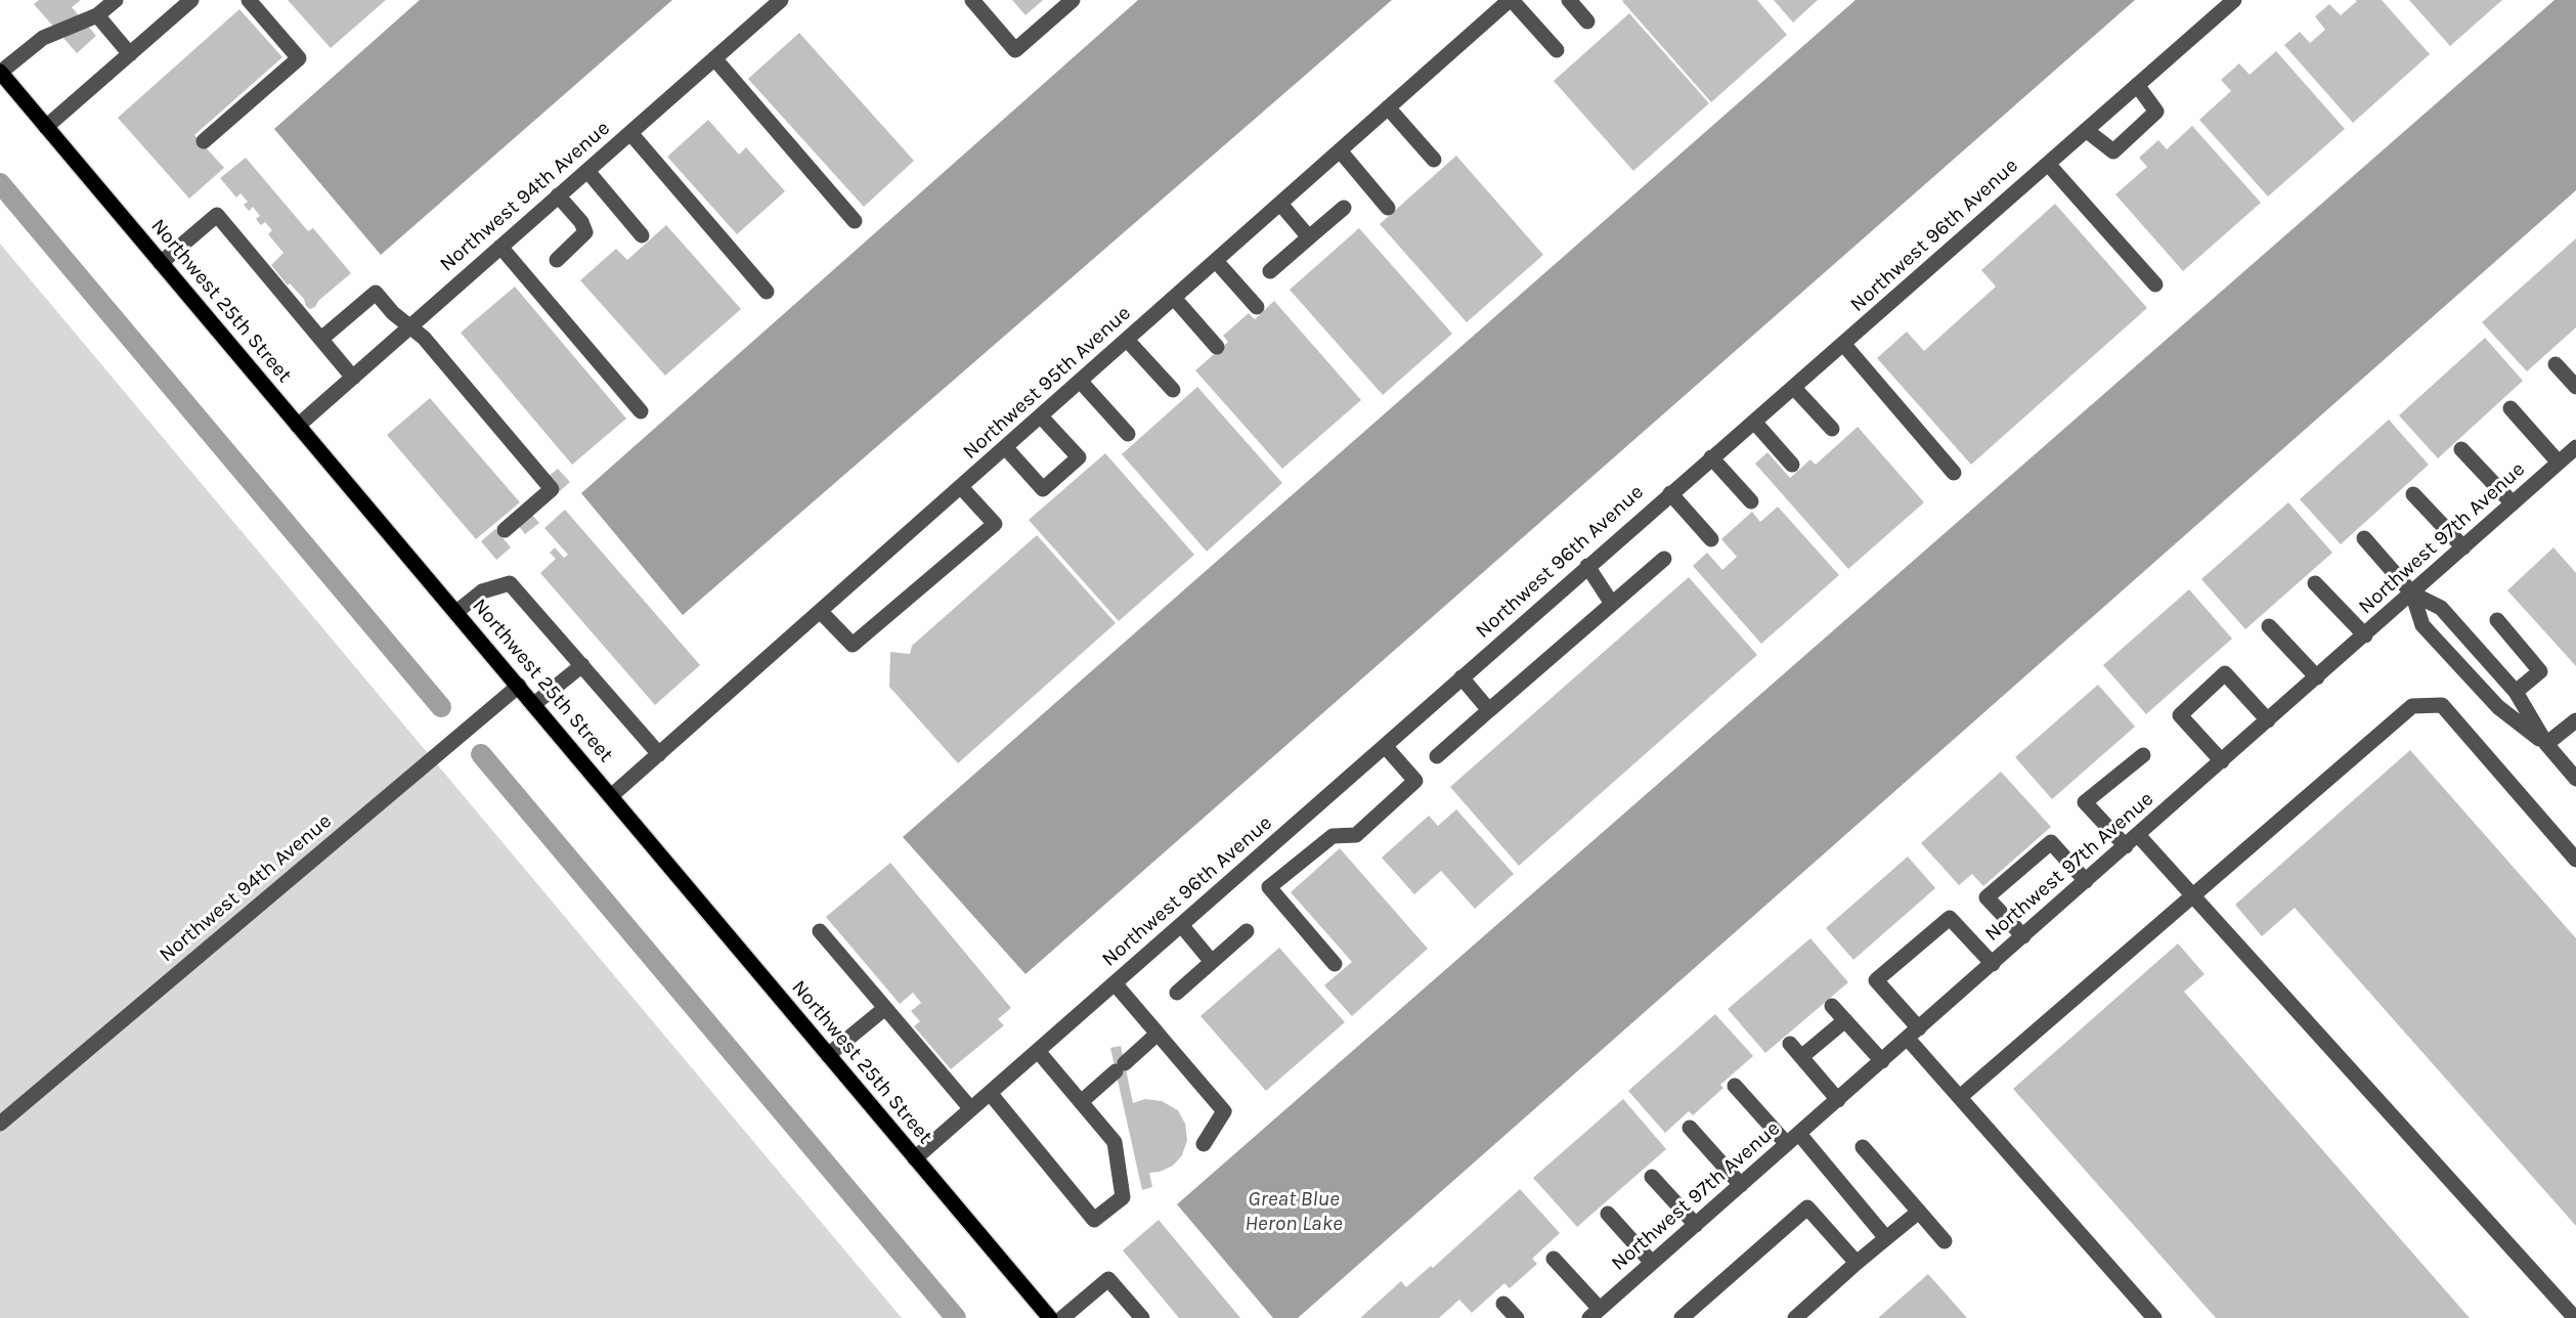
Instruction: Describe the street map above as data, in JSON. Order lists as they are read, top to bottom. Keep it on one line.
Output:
{"streets":{"main road":["Northwest 25th Street"],"street":["Northwest 94th Avenue","Northwest 96th Avenue","Northwest 95th Avenue","Northwest 97th Avenue"]},"crossings":[["Northwest 94th Avenue","Northwest 25th Street"],["Northwest 96th Avenue","Northwest 25th Street"],["Northwest 25th Street","Northwest 95th Avenue"]],"water":["Great Blue Heron Lake"]}
